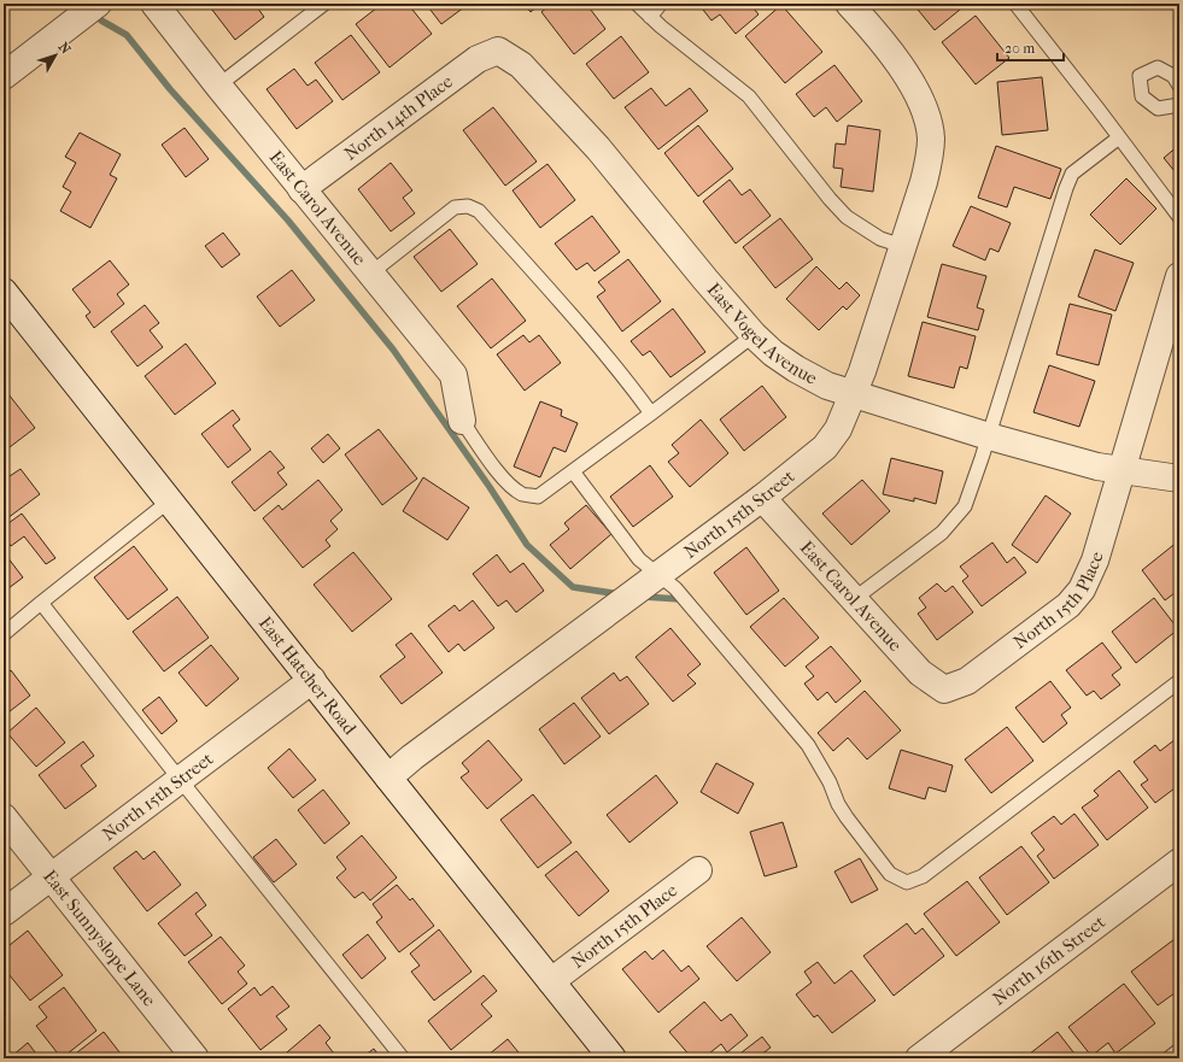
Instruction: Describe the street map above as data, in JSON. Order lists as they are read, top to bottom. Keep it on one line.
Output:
{"streets":{"street":["North 14th Place","East Carol Avenue","East Vogel Avenue","North 15th Street","North 15th Place","East Hatcher Road","East Sunnyslope Lane","North 16th Street"]},"crossings":[["North 14th Place","East Carol Avenue"],["North 14th Place","East Vogel Avenue"],["East Carol Avenue","North 15th Street"],["East Carol Avenue","North 15th Place"],["East Vogel Avenue","North 15th Street"],["East Vogel Avenue","North 15th Place"],["North 15th Street","East Hatcher Road"],["North 15th Street","East Sunnyslope Lane"],["North 15th Place","East Hatcher Road"]],"scale_bar":"20 m","north":"top right"}
